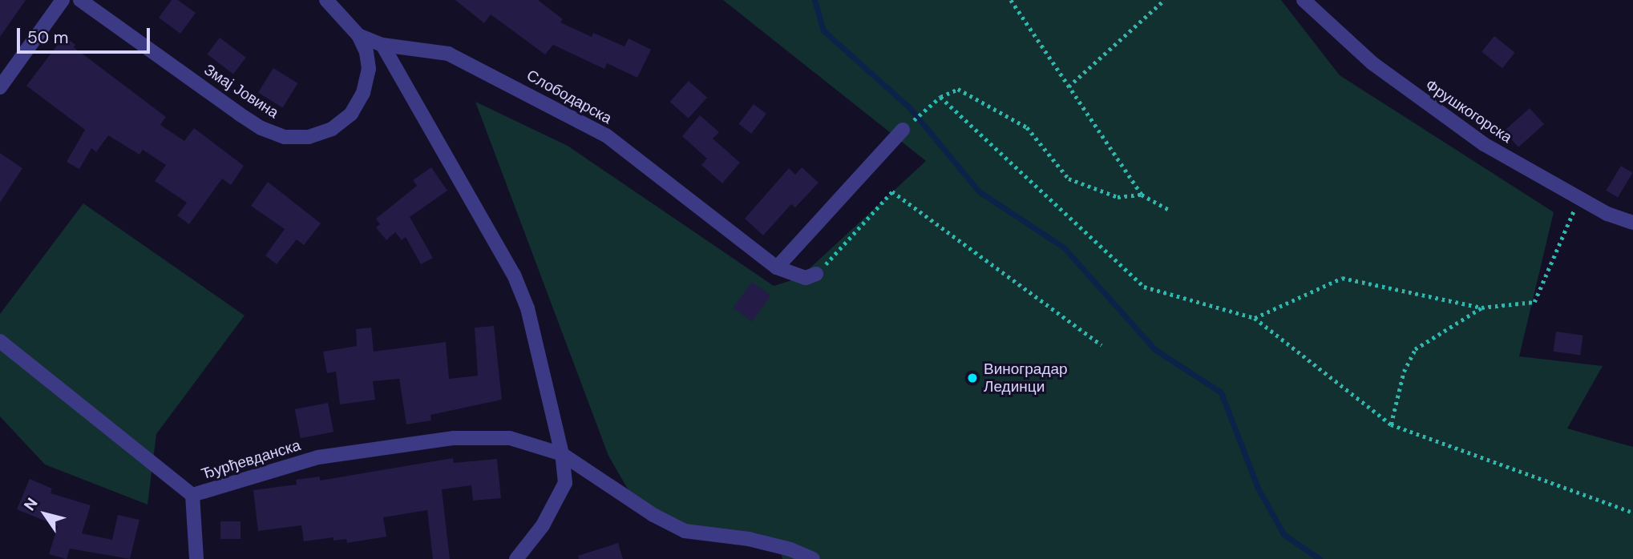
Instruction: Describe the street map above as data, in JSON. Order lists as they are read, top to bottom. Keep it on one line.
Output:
{"streets":{"street":["Змај Јовина","Слободарска","Фрушкогорска","Ђурђевданска"]},"crossings":[["Змај Јовина","Слободарска"]],"places":["Виноградар Лединци"],"scale_bar":"50 m","north":"top left"}
